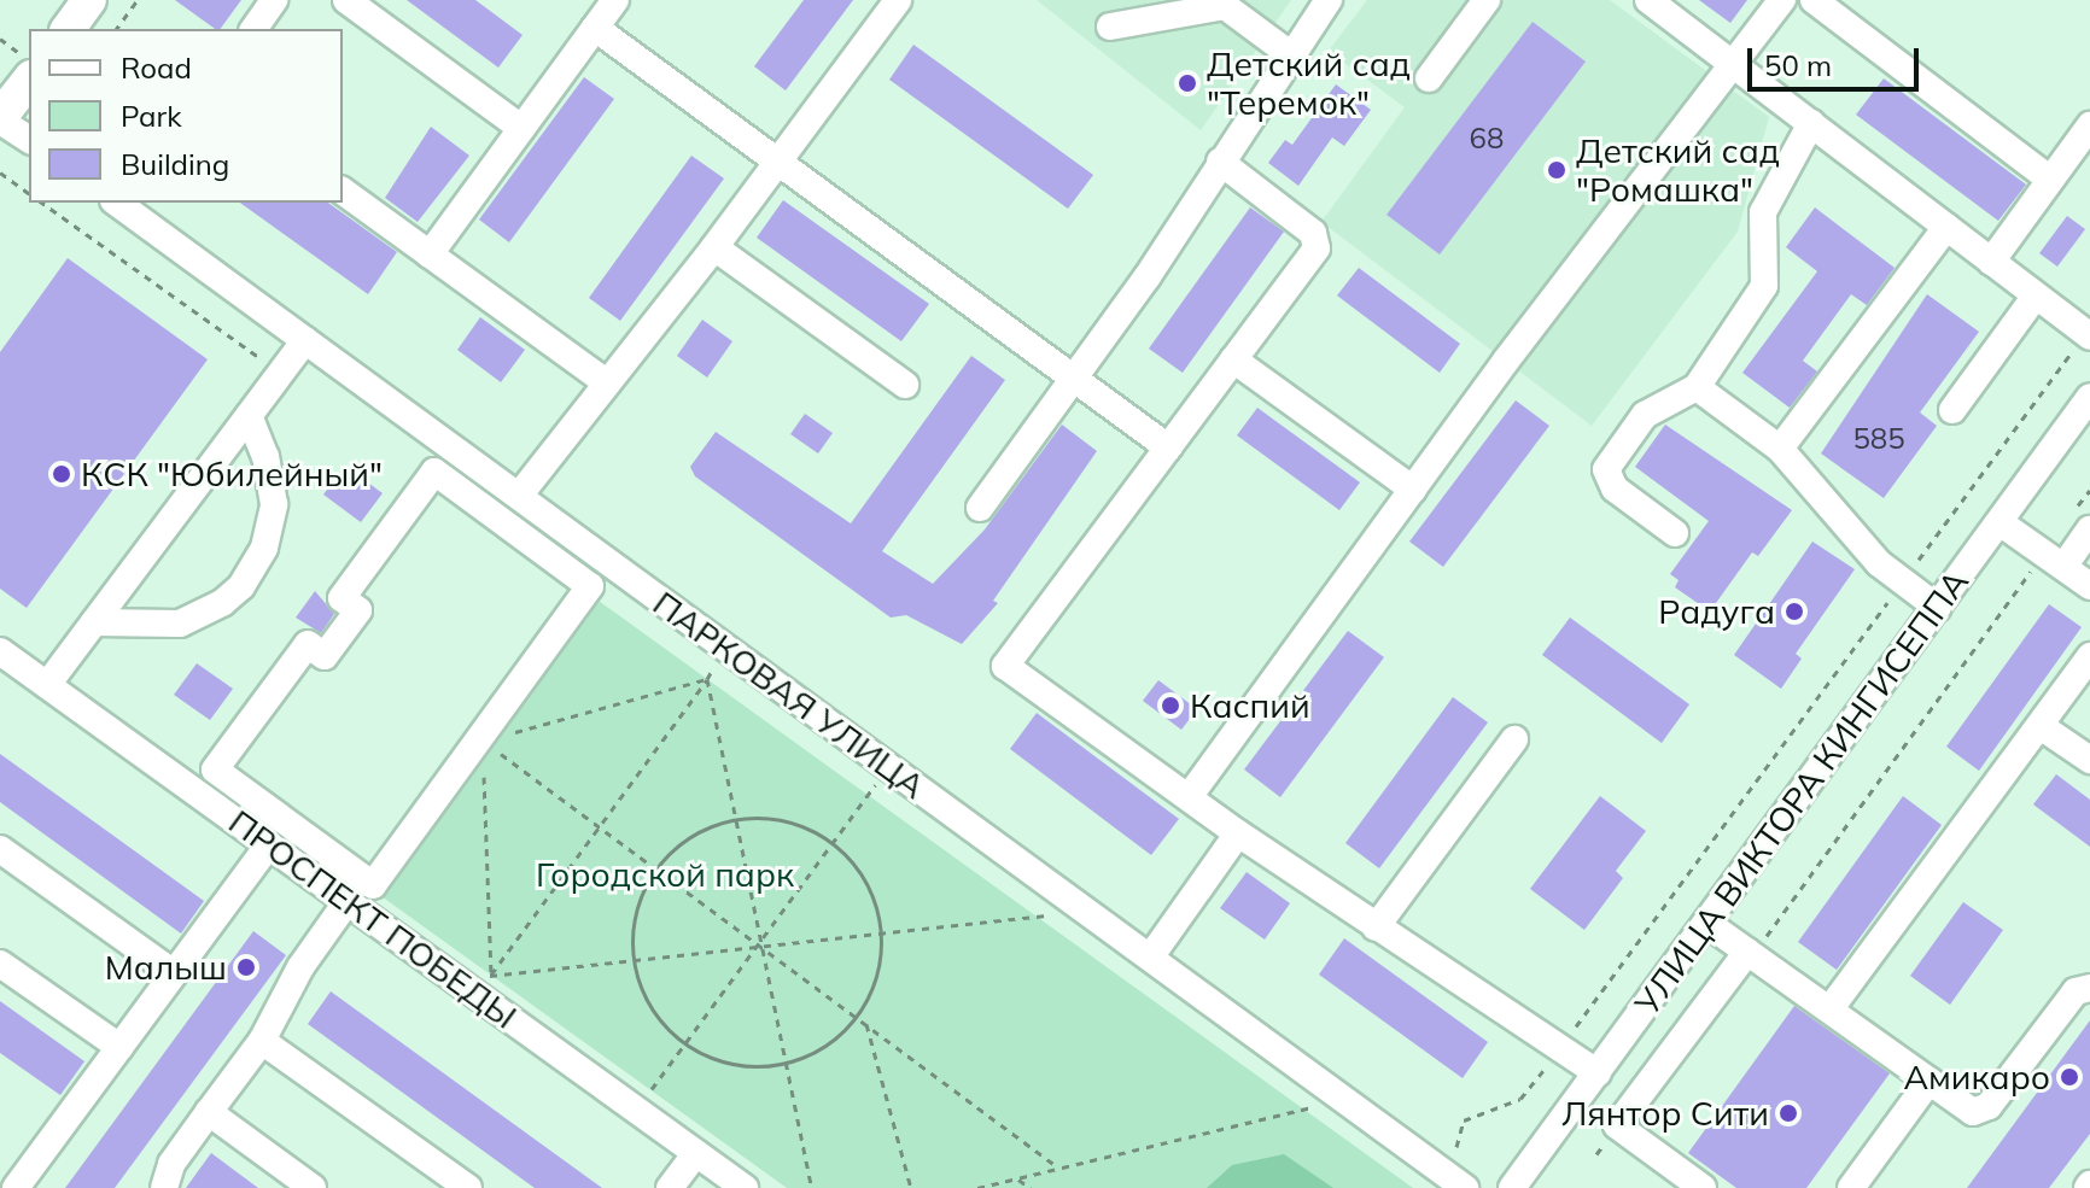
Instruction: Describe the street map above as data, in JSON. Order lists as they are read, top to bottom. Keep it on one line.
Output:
{"streets":{"street":["ПАРКОВАЯ УЛИЦА","УЛИЦА ВИКТОРА КИНГИСЕППА","ПРОСПЕКТ ПОБЕДЫ"]},"parks":["Городской парк"],"places":["Детский сад \"Теремок\"","Детский сад \"Ромашка\"","КСК \"Юбилейный\"","Радуга","Каспий","Малыш","Амикаро","Лянтор Сити"],"house_numbers":["68","585"],"legend":["Road","Park","Building"],"scale_bar":"50 m"}
